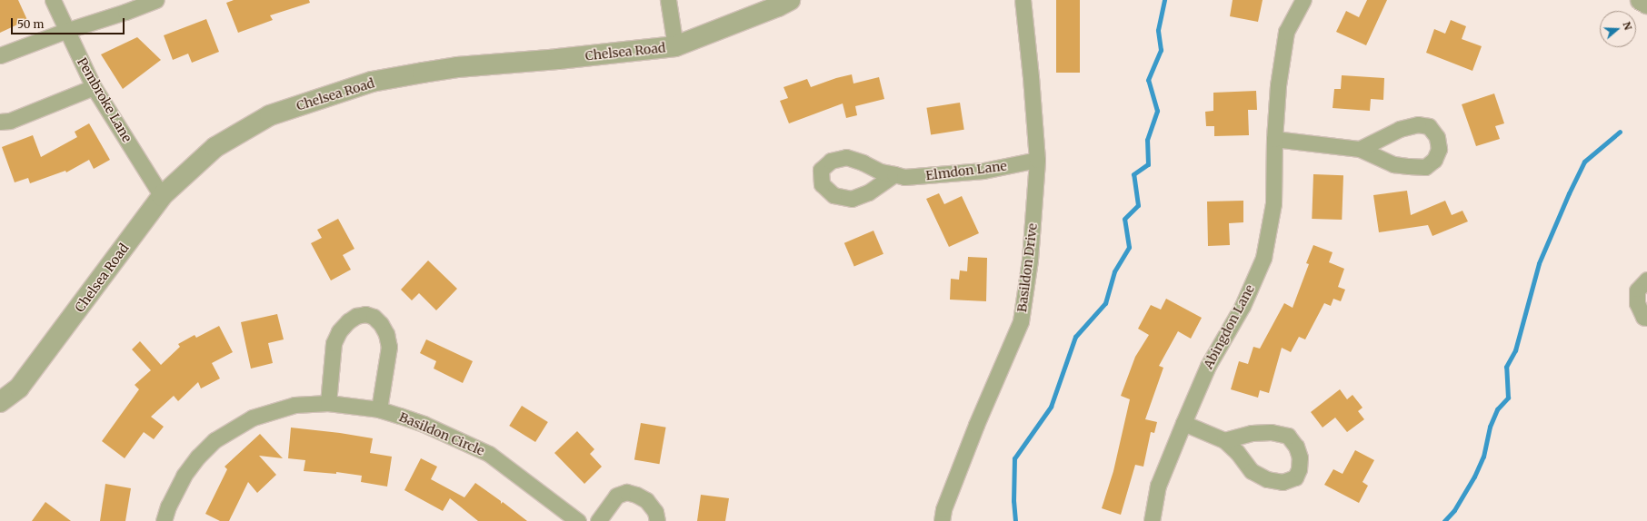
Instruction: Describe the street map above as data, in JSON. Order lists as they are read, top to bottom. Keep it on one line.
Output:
{"streets":{"street":["Chelsea Road","Pembroke Lane","Elmdon Lane","Basildon Drive","Abingdon Lane","Basildon Circle"]},"crossings":[["Chelsea Road","Pembroke Lane"],["Elmdon Lane","Basildon Drive"]],"scale_bar":"50 m","north":"right"}
